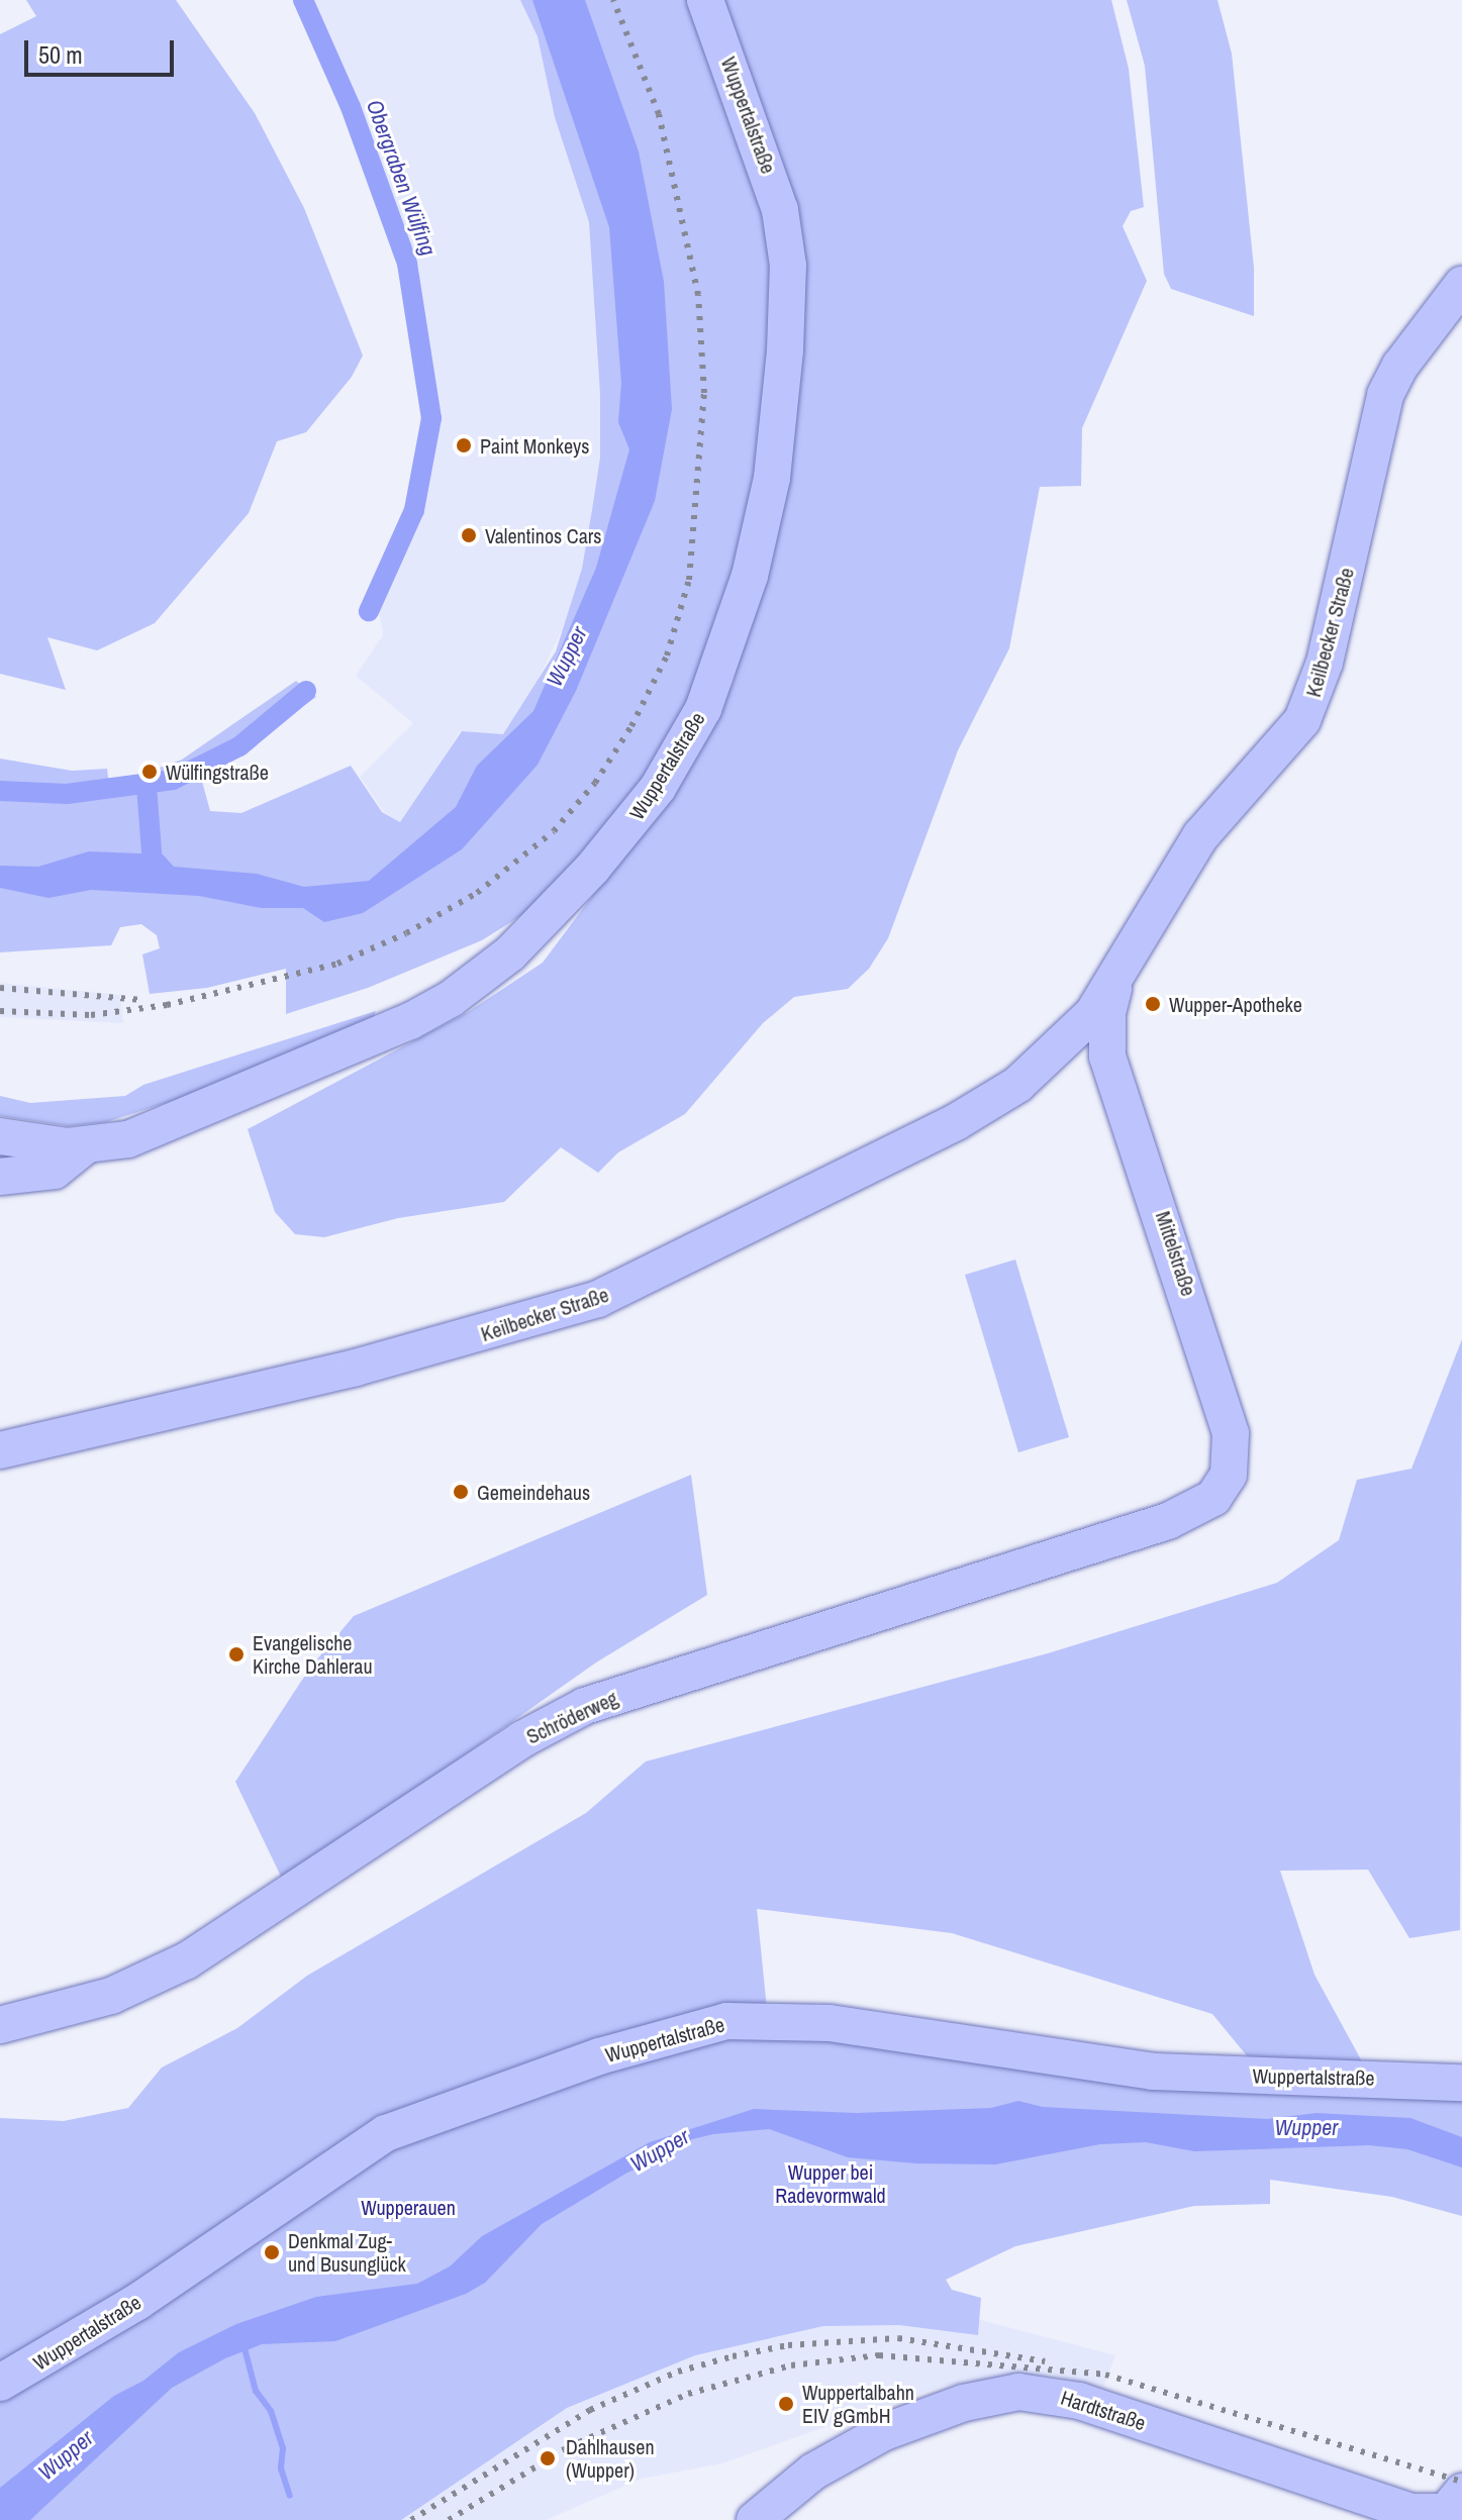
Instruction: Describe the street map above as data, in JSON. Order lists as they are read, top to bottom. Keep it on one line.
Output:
{"streets":{"main road":["Wuppertalstraße","Keilbecker Straße","Mittelstraße","Schröderweg","Hardtstraße"]},"crossings":[["Keilbecker Straße","Mittelstraße"],["Mittelstraße","Schröderweg"]],"water":["Obergraben Wülfing","Wupper"],"parks":["Wupper bei Radevormwald","Wupperauen"],"places":["Paint Monkeys","Valentinos Cars","Wülfingstraße","Wupper-Apotheke","Gemeindehaus","Evangelische Kirche Dahlerau","Denkmal Zug- und Busunglück","Wuppertalbahn EIV gGmbH","Dahlhausen (Wupper)"],"scale_bar":"50 m"}
